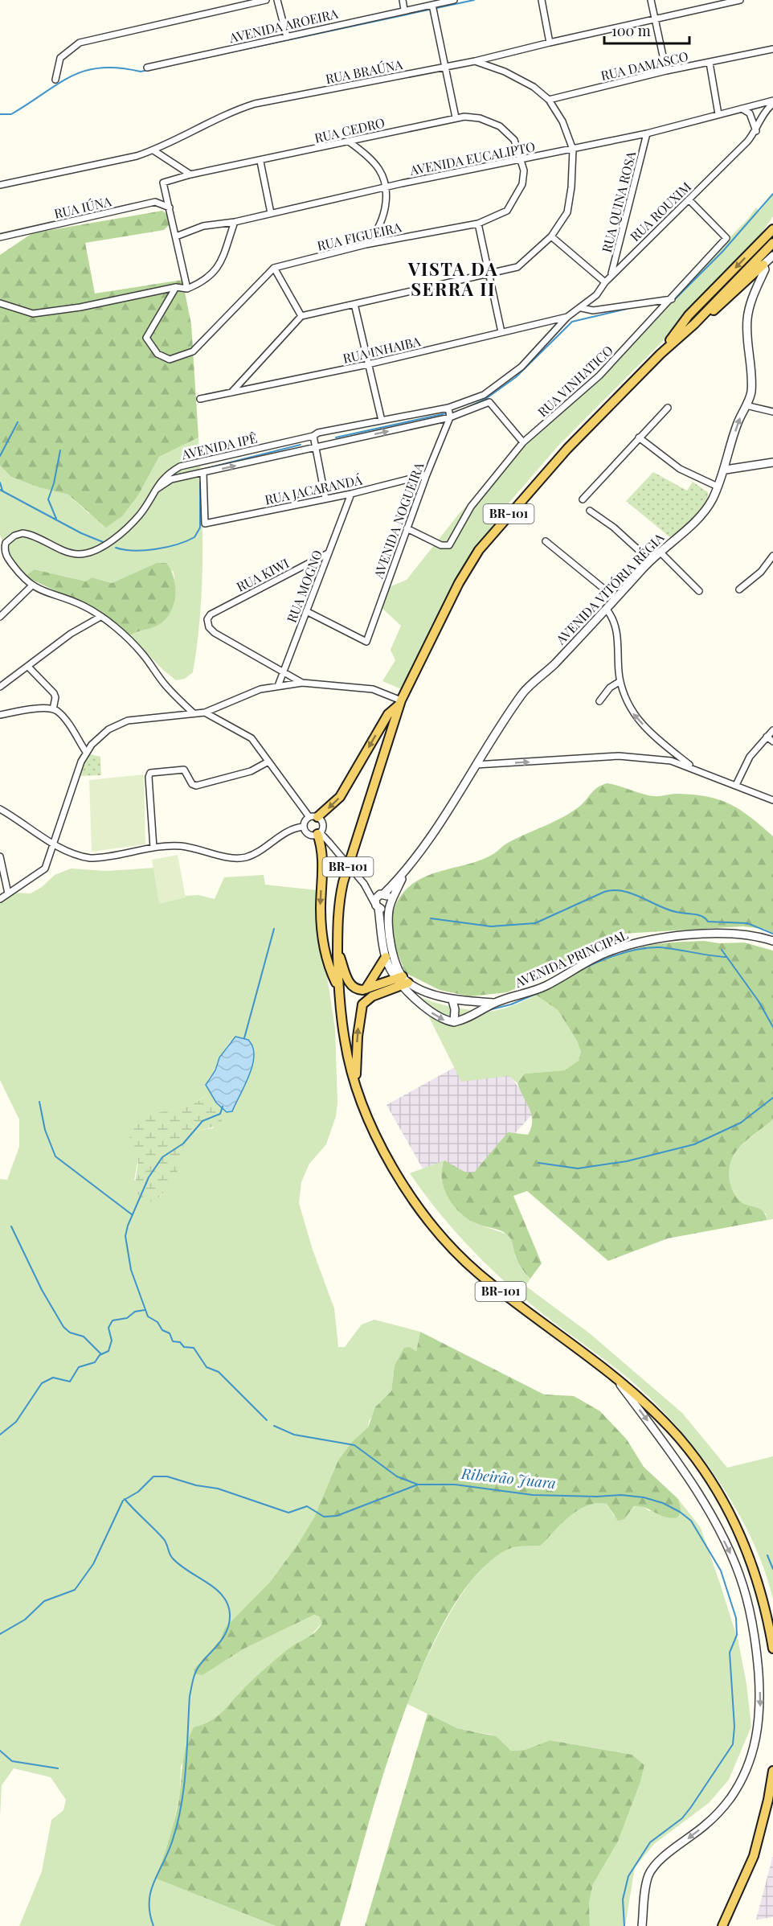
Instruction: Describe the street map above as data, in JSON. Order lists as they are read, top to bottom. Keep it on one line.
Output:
{"streets":{"main road":["BR-101"],"street":["AVENIDA AROEIRA","RUA DAMASCO","RUA BRAÚNA","RUA CEDRO","AVENIDA EUCALIPTO","RUA QUINA ROSA","RUA IÚNA","RUA ROUXIM","RUA FIGUEIRA","RUA INHAIBA","RUA VINHATICO","AVENIDA IPÊ","RUA JACARANDÁ","AVENIDA NOGUEIRA","RUA KIWI","RUA MOGNO","AVENIDA VITÓRIA RÉGIA","AVENIDA PRINCIPAL"]},"crossings":[["RUA CEDRO","AVENIDA EUCALIPTO"],["RUA CEDRO","RUA IÚNA"],["RUA CEDRO","RUA FIGUEIRA"],["AVENIDA EUCALIPTO","RUA QUINA ROSA"],["AVENIDA EUCALIPTO","RUA ROUXIM"],["AVENIDA EUCALIPTO","RUA FIGUEIRA"],["RUA QUINA ROSA","RUA ROUXIM"],["RUA ROUXIM","RUA VINHATICO"],["RUA ROUXIM","AVENIDA IPÊ"],["RUA INHAIBA","AVENIDA IPÊ"],["RUA VINHATICO","AVENIDA IPÊ"],["RUA VINHATICO","AVENIDA NOGUEIRA"],["AVENIDA IPÊ","RUA JACARANDÁ"],["AVENIDA IPÊ","AVENIDA NOGUEIRA"],["RUA JACARANDÁ","AVENIDA NOGUEIRA"],["RUA JACARANDÁ","RUA MOGNO"],["AVENIDA NOGUEIRA","RUA MOGNO"],["RUA KIWI","RUA MOGNO"]],"districts":["VISTA DA SERRA II"],"water":["Ribeirão Juara"],"scale_bar":"100 m"}
